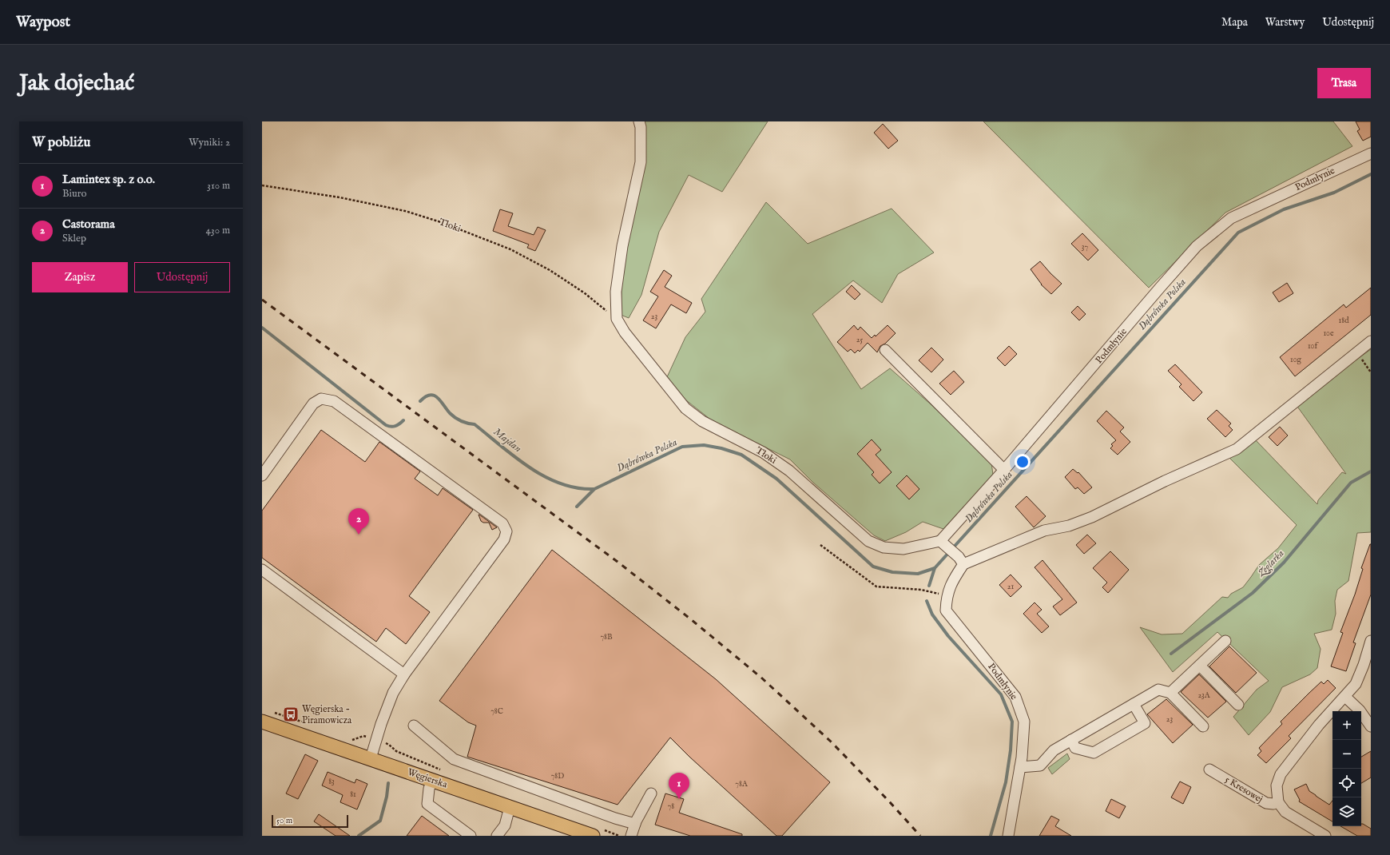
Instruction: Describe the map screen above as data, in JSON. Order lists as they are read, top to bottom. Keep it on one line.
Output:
{"streets":{"main road":["Węgierska"],"street":["Podmłynie","Tłoki","5 Kresowej"]},"crossings":[["Podmłynie","Tłoki"]],"water":["Dąbrówka Polska","Majdan","Żeglarka"],"places":{"bus stop":["Węgierska - Piramowicza"]},"house_numbers":["37","23","18d","10e","25","10f","10g","21","78B","23A","78C","23","78D","83","78A","81","78"],"scale_bar":"50 m","page":{"header":"Waypost","nav":["Mapa","Warstwy","Udostępnij"],"buttons":["Trasa",["Zapisz","Udostępnij"]],"title":"Jak dojechać","heading":["W pobliżu","Wyniki: 2"],"list":[{"mark":"1","name":"Lamintex sp. z o.o.","note":"Biuro","value":"310 m"},{"mark":"2","name":"Castorama","note":"Sklep","value":"430 m"}],"pins":["2","1"],"map_buttons":["+","−"],"scale":"50 m"}}
